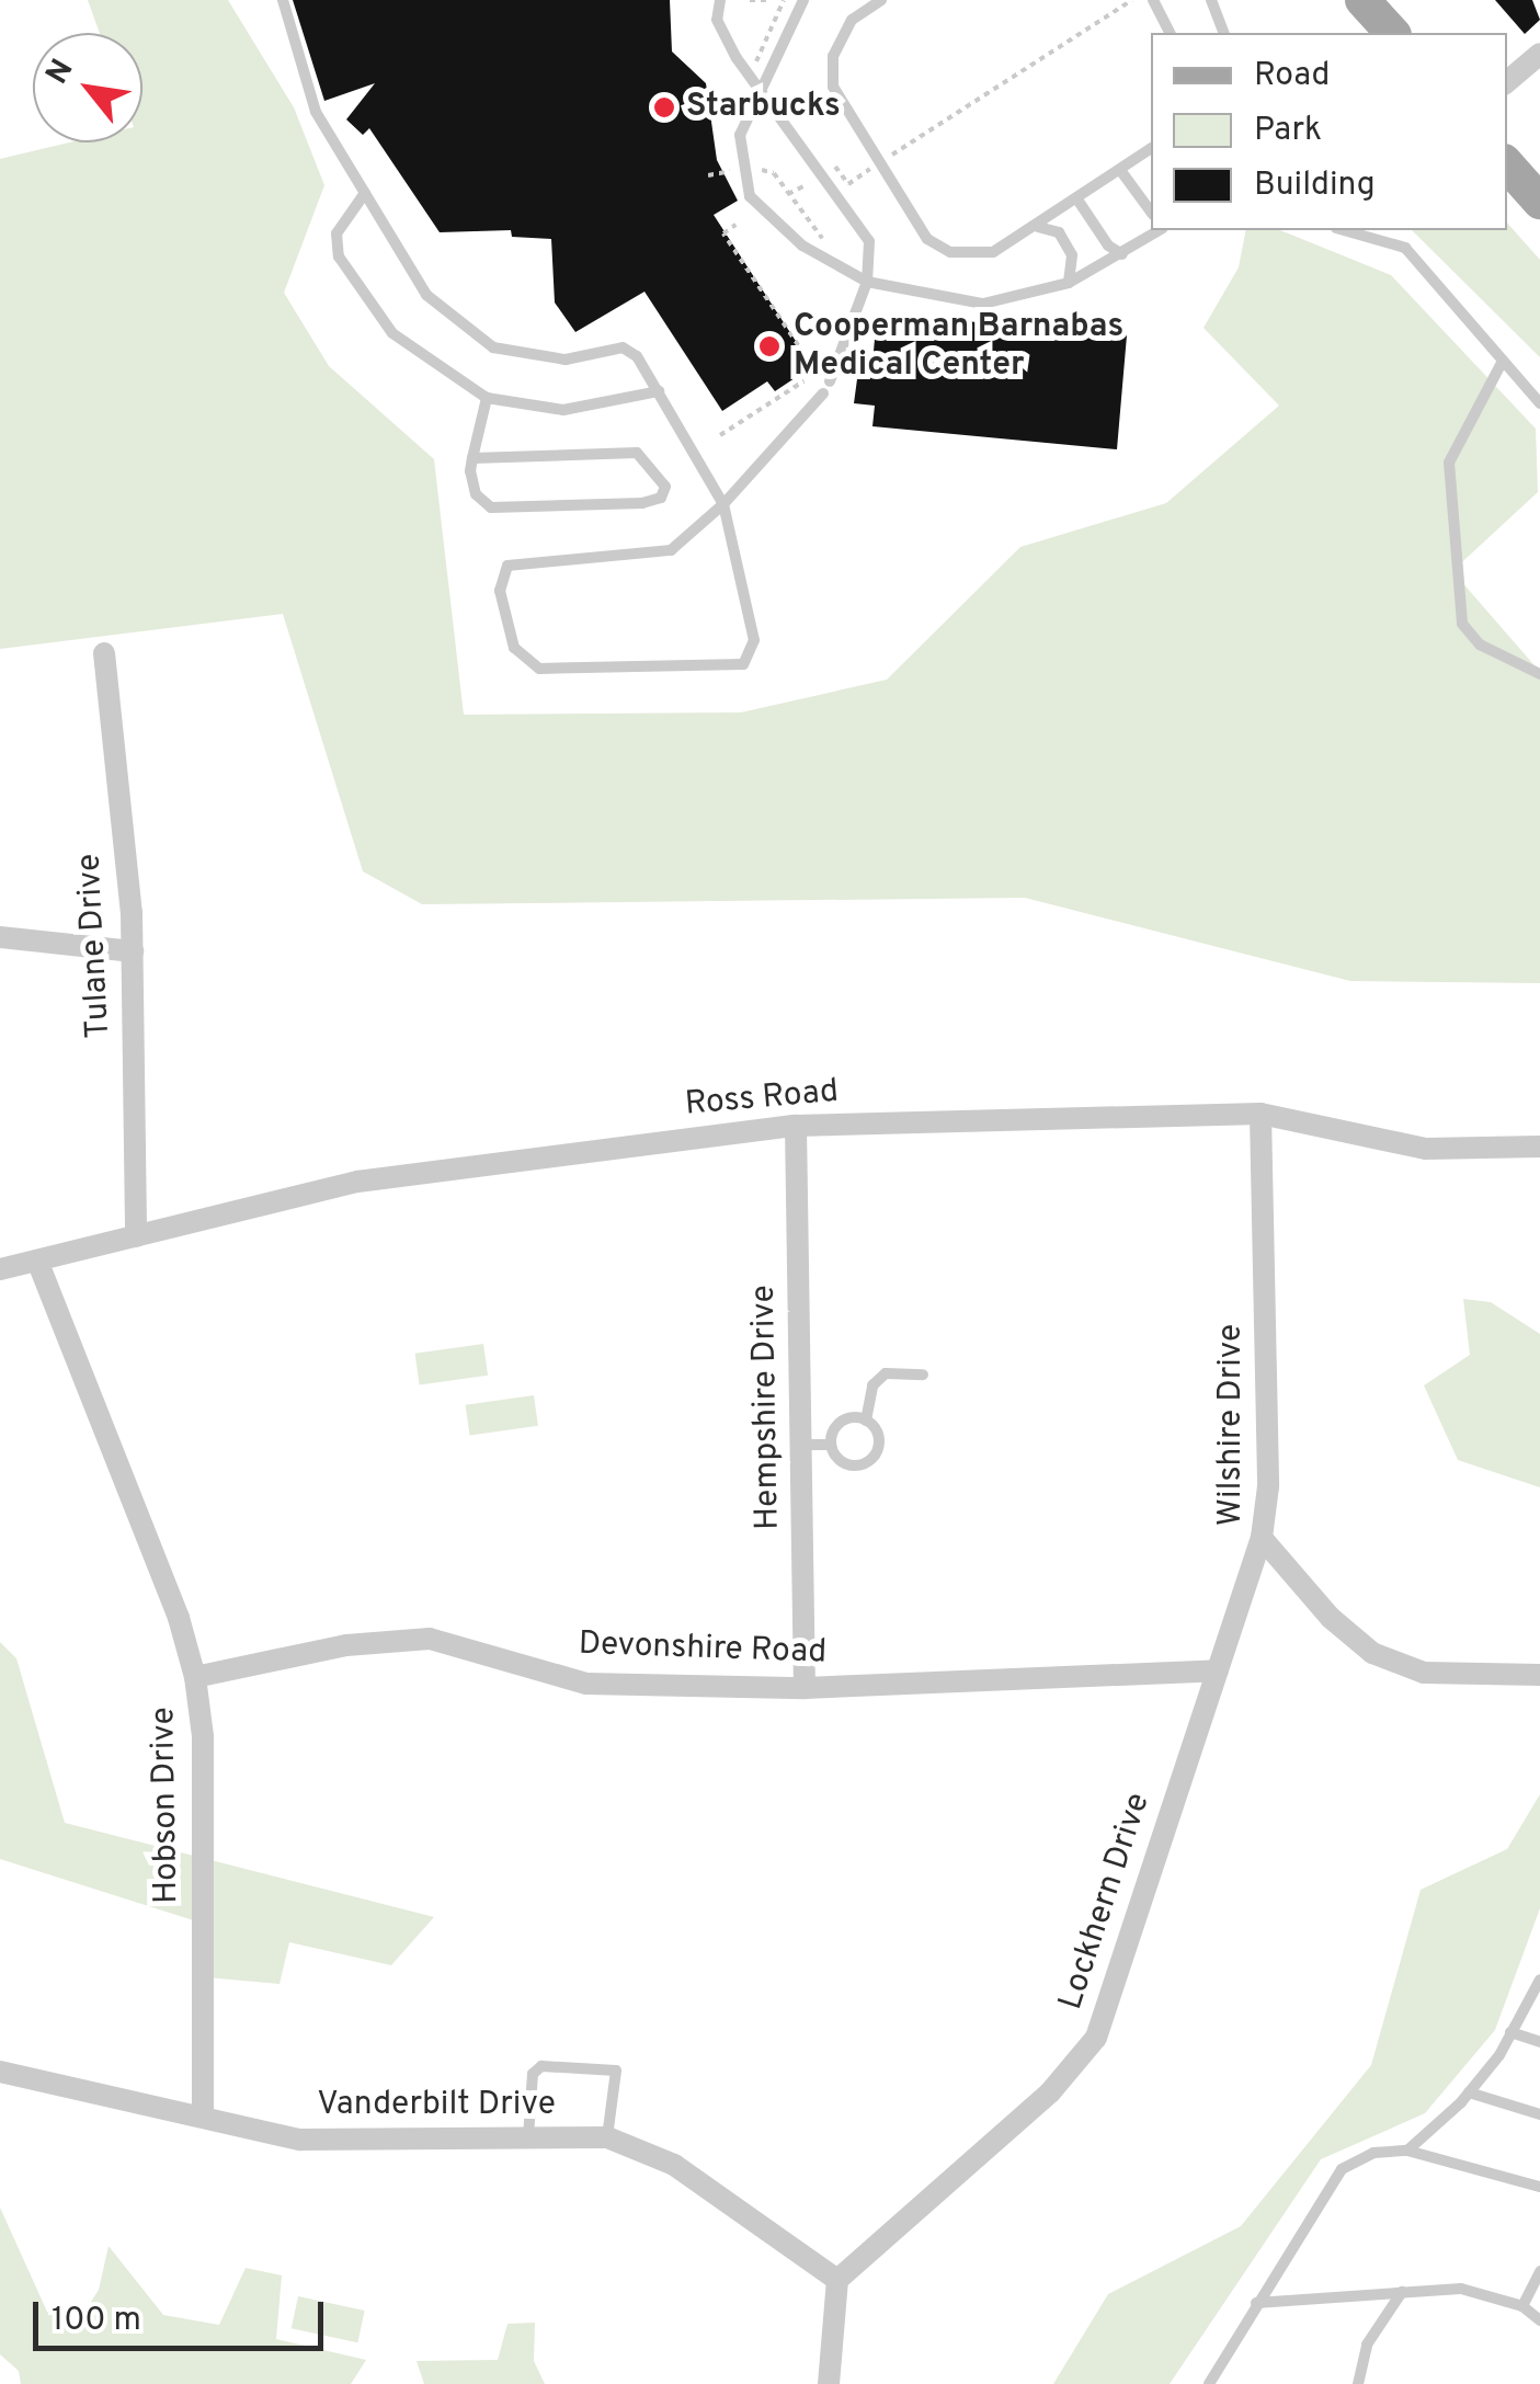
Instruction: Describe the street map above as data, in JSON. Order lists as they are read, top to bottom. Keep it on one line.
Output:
{"streets":{"street":["Tulane Drive","Ross Road","Hempshire Drive","Wilshire Drive","Devonshire Road","Hobson Drive","Lockhern Drive","Vanderbilt Drive"]},"crossings":[["Tulane Drive","Ross Road"],["Ross Road","Hempshire Drive"],["Ross Road","Wilshire Drive"],["Ross Road","Hobson Drive"],["Hempshire Drive","Devonshire Road"],["Wilshire Drive","Lockhern Drive"],["Devonshire Road","Hobson Drive"],["Devonshire Road","Lockhern Drive"],["Hobson Drive","Vanderbilt Drive"],["Lockhern Drive","Vanderbilt Drive"]],"places":["Starbucks","Cooperman Barnabas Medical Center"],"legend":["Road","Park","Building"],"scale_bar":"100 m","north":"top left"}
